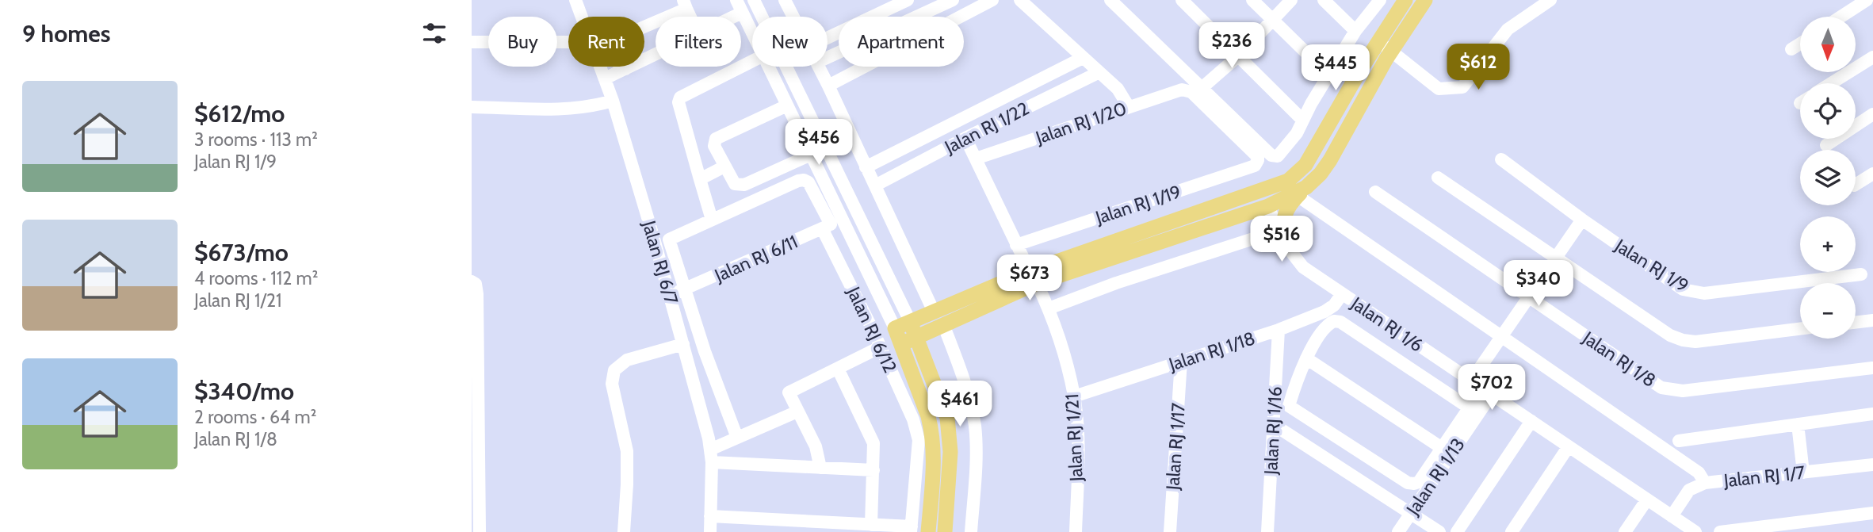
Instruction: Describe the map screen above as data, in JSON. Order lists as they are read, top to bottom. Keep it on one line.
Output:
{"streets":{"street":["Jalan RJ 1/20","Jalan RJ 1/22","Jalan RJ 1/19","Jalan RJ 6/11","Jalan RJ 6/7","Jalan RJ 1/9","Jalan RJ 1/6","Jalan RJ 6/12","Jalan RJ 1/18","Jalan RJ 1/8","Jalan RJ 1/16","Jalan RJ 1/21","Jalan RJ 1/17","Jalan RJ 1/13","Jalan RJ 1/7"]},"crossings":[["Jalan RJ 1/20","Jalan RJ 1/19"],["Jalan RJ 1/20","Jalan RJ 1/21"],["Jalan RJ 1/22","Jalan RJ 1/21"],["Jalan RJ 1/19","Jalan RJ 1/21"],["Jalan RJ 6/11","Jalan RJ 6/7"],["Jalan RJ 6/11","Jalan RJ 6/12"],["Jalan RJ 1/6","Jalan RJ 1/18"],["Jalan RJ 1/6","Jalan RJ 1/13"],["Jalan RJ 1/6","Jalan RJ 1/7"],["Jalan RJ 1/18","Jalan RJ 1/16"],["Jalan RJ 1/18","Jalan RJ 1/21"],["Jalan RJ 1/18","Jalan RJ 1/17"]],"north":"bottom","page":{"heading":"9 homes","map_buttons":["+","−"],"chip":["Buy","Rent","Filters","New","Apartment"],"price":["$236","$612","$445","$456","$516","$673","$340","$702","$461"],"list":[{"name":"$612/mo","note":"3 rooms · 113 m² · Jalan RJ 1/9"},{"name":"$673/mo","note":"4 rooms · 112 m² · Jalan RJ 1/21"},{"name":"$340/mo","note":"2 rooms · 64 m² · Jalan RJ 1/8"}]}}
